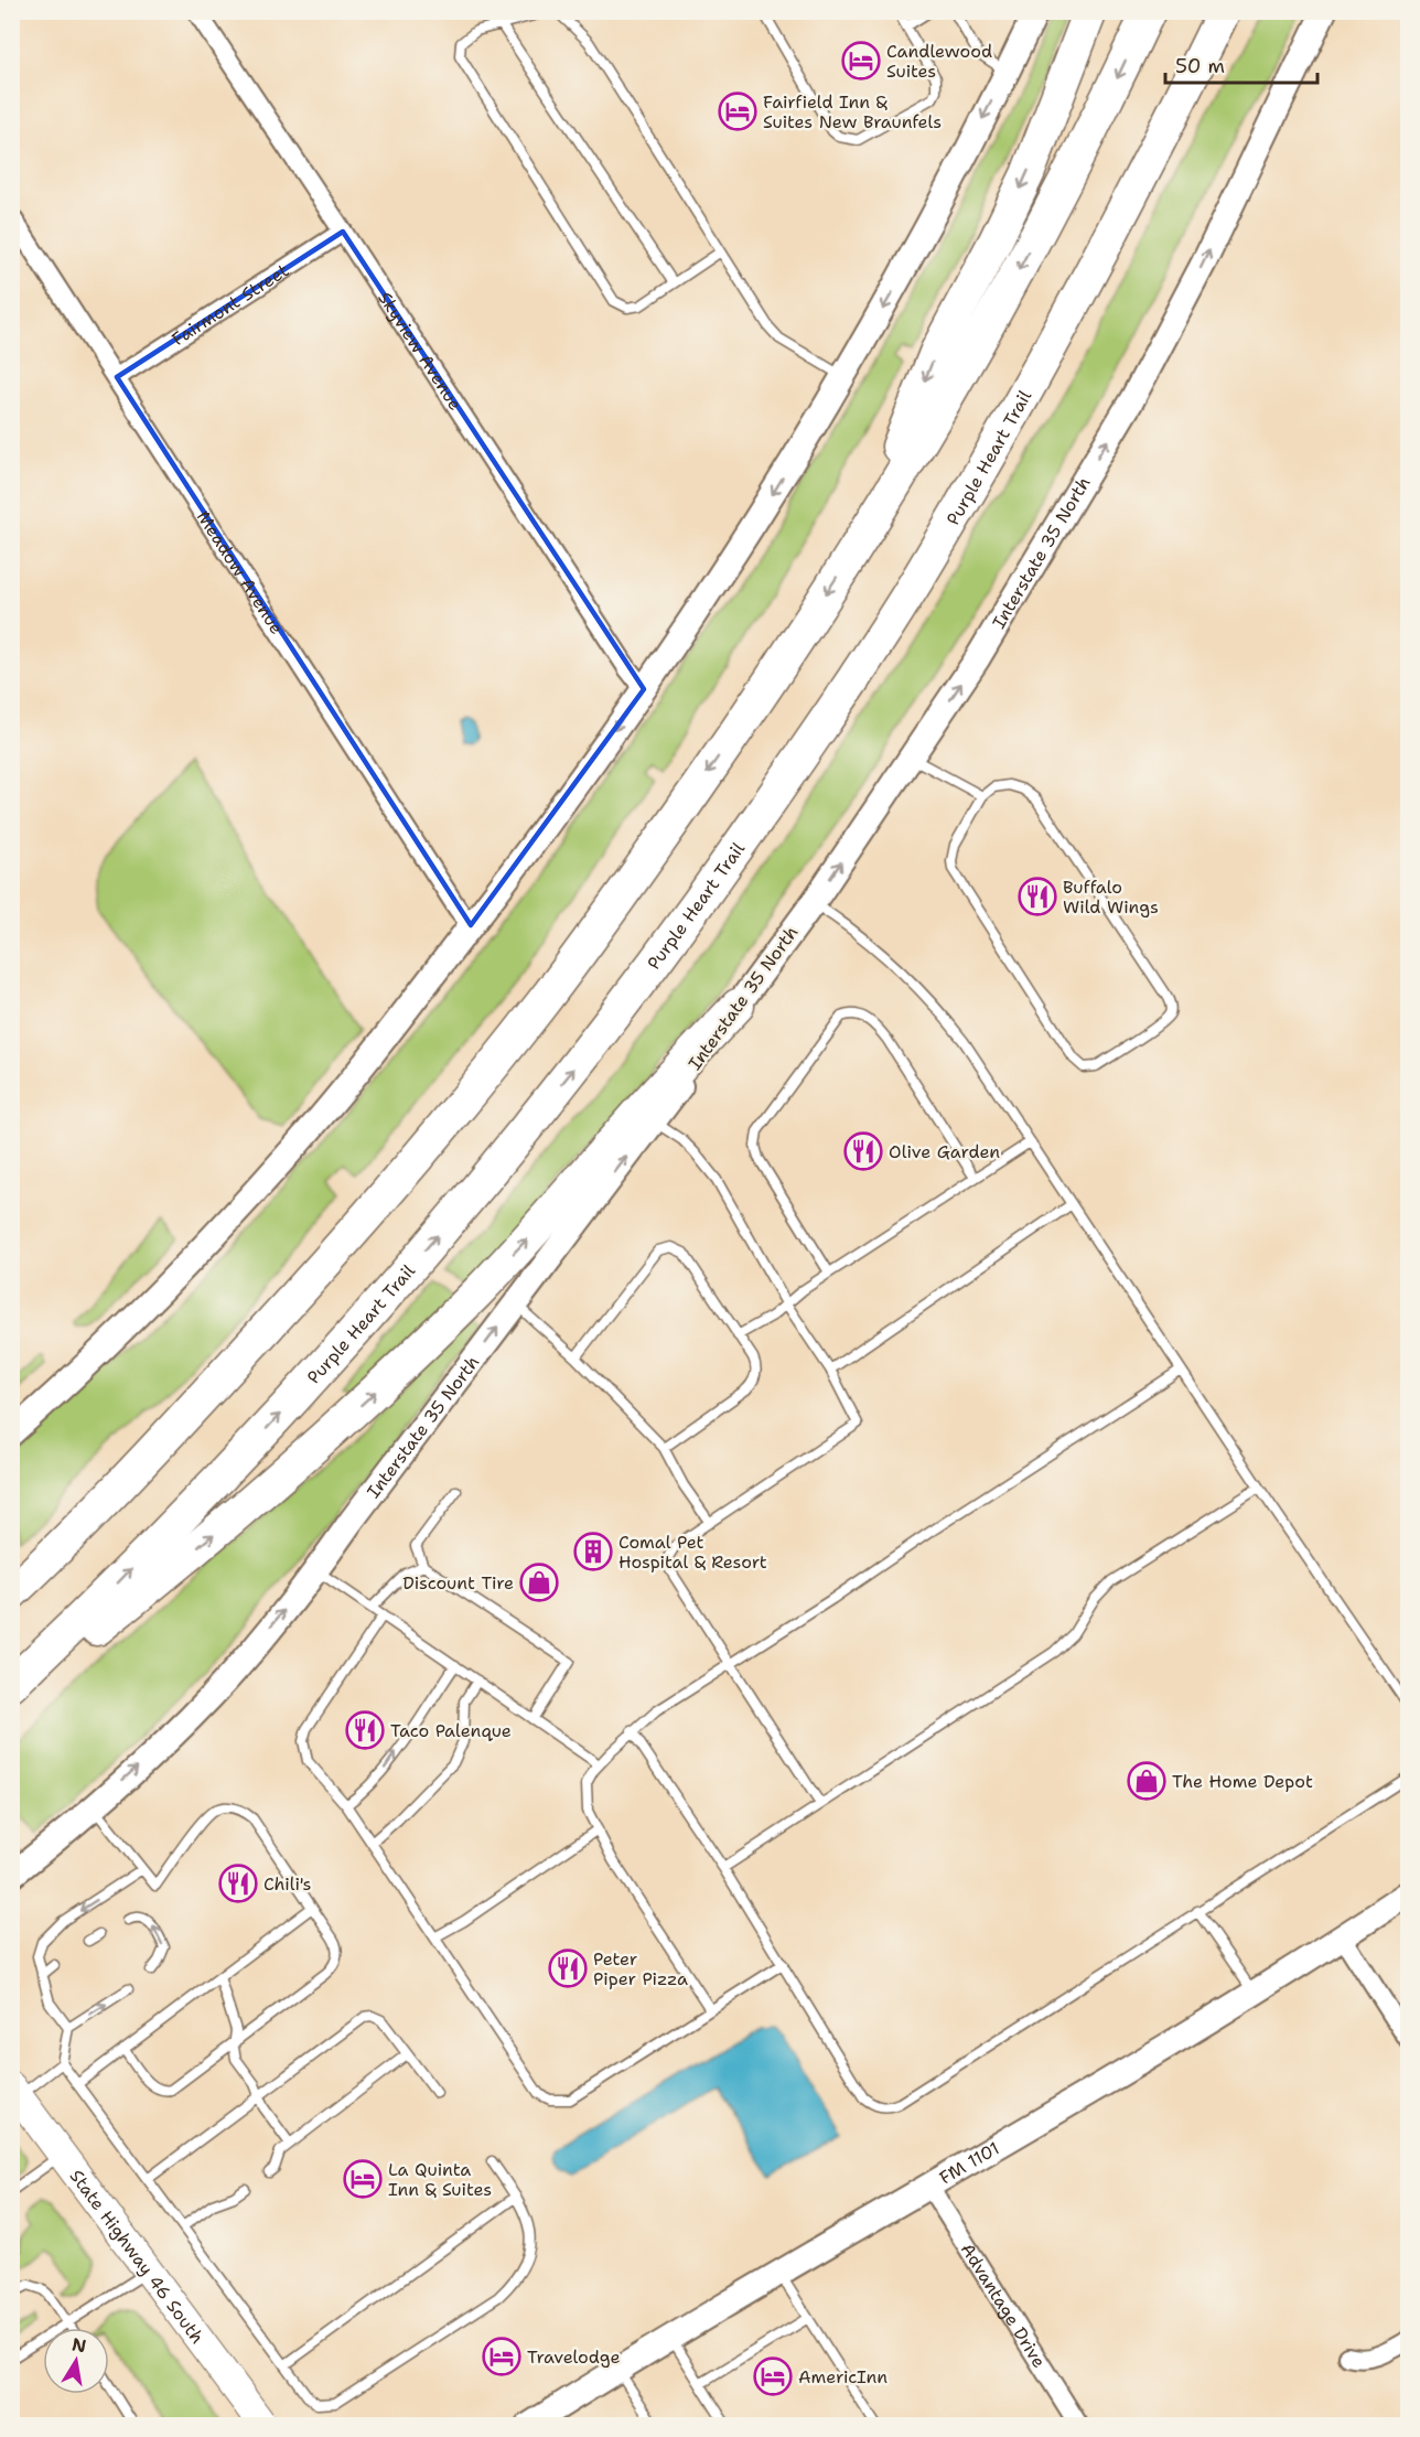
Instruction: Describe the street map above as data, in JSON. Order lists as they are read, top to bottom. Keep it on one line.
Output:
{"streets":{"highway":["Purple Heart Trail"],"main road":["Interstate 35 North","FM 1101","State Highway 46 South"],"street":["Fairmont Street","Skyview Avenue","Meadow Avenue","Advantage Drive"]},"crossings":[["Fairmont Street","Skyview Avenue"],["Fairmont Street","Meadow Avenue"],["FM 1101","Advantage Drive"]],"one_way":["Interstate 35 North"],"places":{"hotel":["Candlewood Suites","Fairfield Inn & Suites New Braunfels","La Quinta Inn & Suites","Travelodge","AmericInn"],"restaurant":["Buffalo Wild Wings","Olive Garden","Taco Palenque","Chili's","Peter Piper Pizza"],"building":["Comal Pet Hospital & Resort"],"shop":["Discount Tire","The Home Depot"]},"scale_bar":"50 m","north":"top"}
